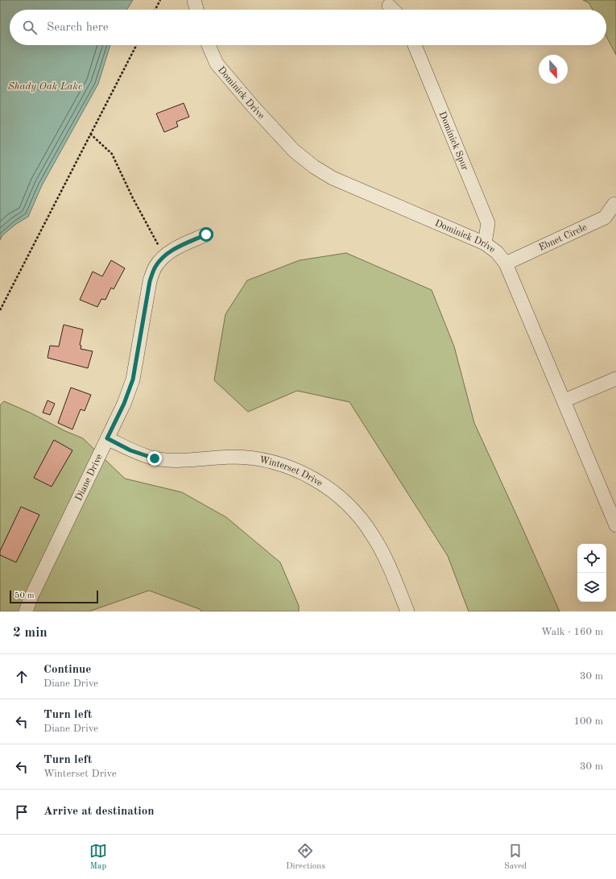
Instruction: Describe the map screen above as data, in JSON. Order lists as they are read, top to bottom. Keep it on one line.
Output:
{"streets":{"street":["Dominick Drive","Dominick Spur","Ebnet Circle","Winterset Drive","Diane Drive"]},"crossings":[["Dominick Drive","Dominick Spur"],["Dominick Drive","Ebnet Circle"],["Winterset Drive","Diane Drive"]],"water":["Shady Oak Lake"],"scale_bar":"50 m","north":"bottom","page":{"search":"Search here","scale":"50 m","heading":["2 min","Walk · 160 m"],"list":[["Continue","Diane Drive","30 m"],["Turn left","Diane Drive","100 m"],["Turn left","Winterset Drive","30 m"],"Arrive at destination"],"nav":["Map","Directions","Saved"]}}
